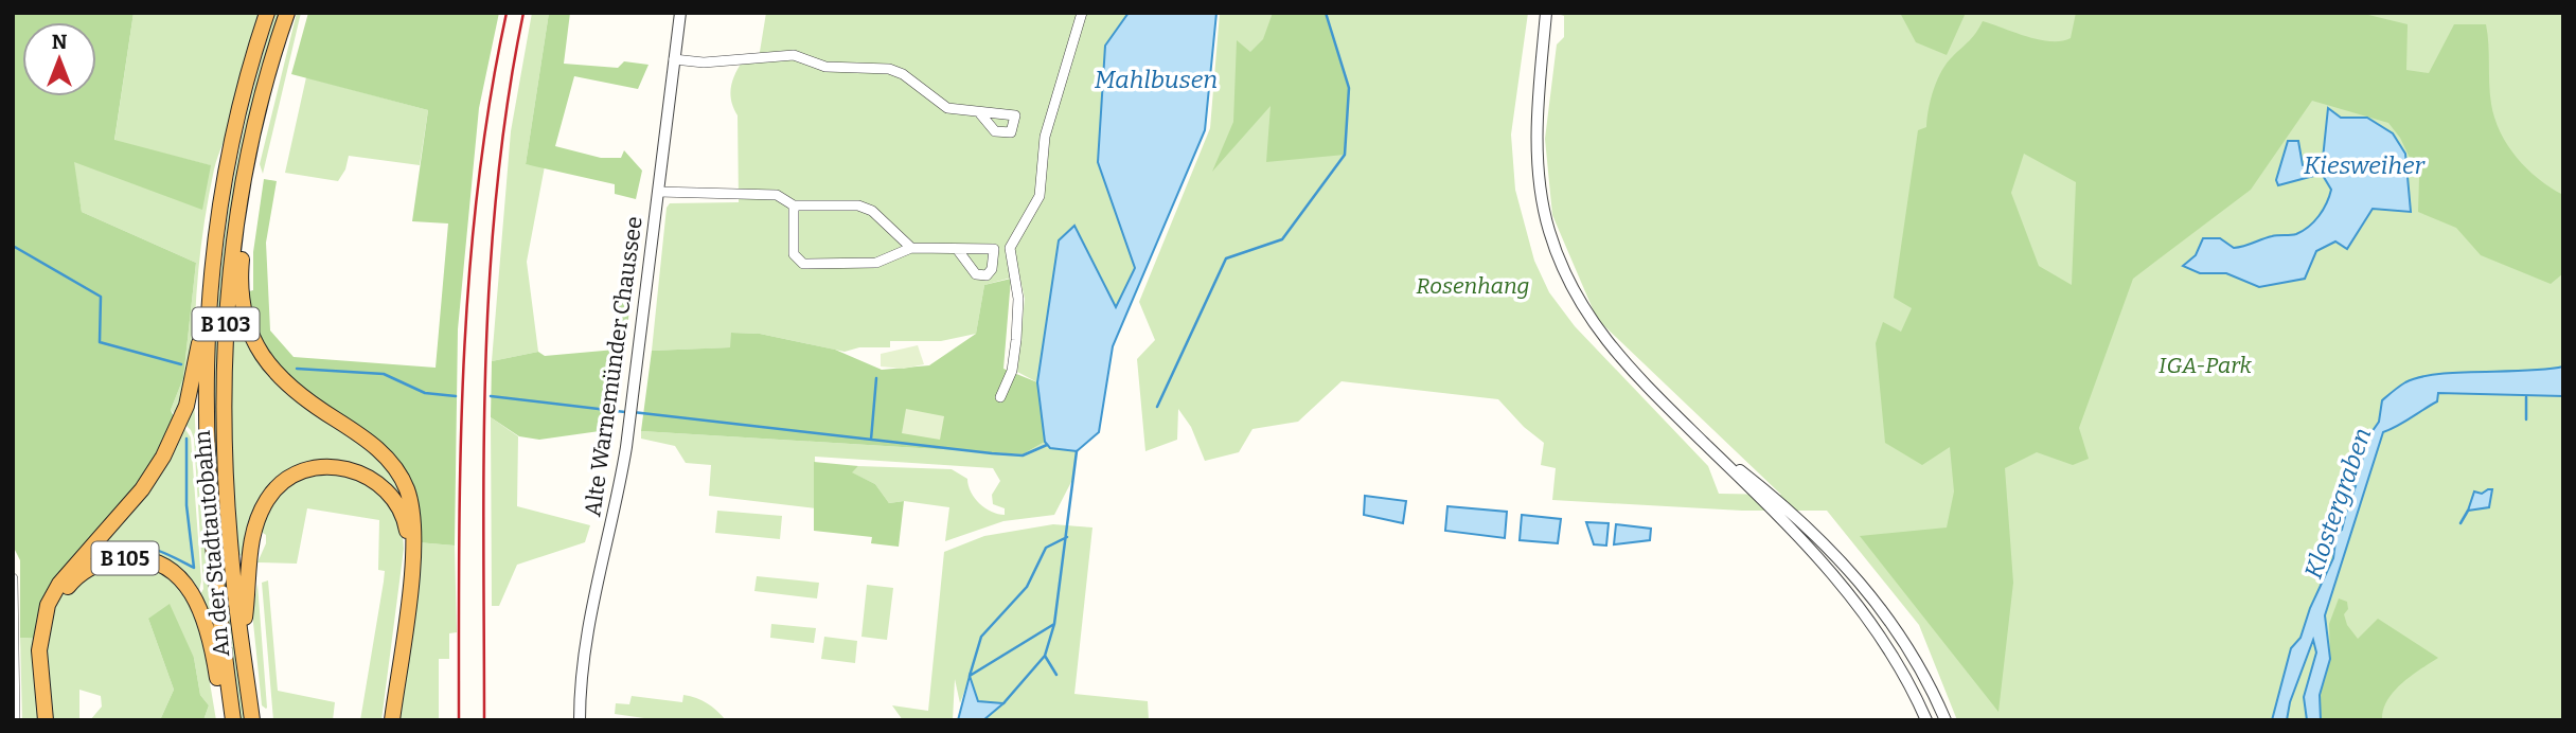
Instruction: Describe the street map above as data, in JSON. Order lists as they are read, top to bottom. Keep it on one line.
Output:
{"streets":{"highway":["B 103","An der Stadtautobahn","B 105"],"street":["Alte Warnemünder Chaussee"]},"crossings":[["An der Stadtautobahn","B 105"]],"water":["Mahlbusen","Kiesweiher","Klostergraben"],"parks":["Rosenhang","IGA-Park"],"north":"top"}
